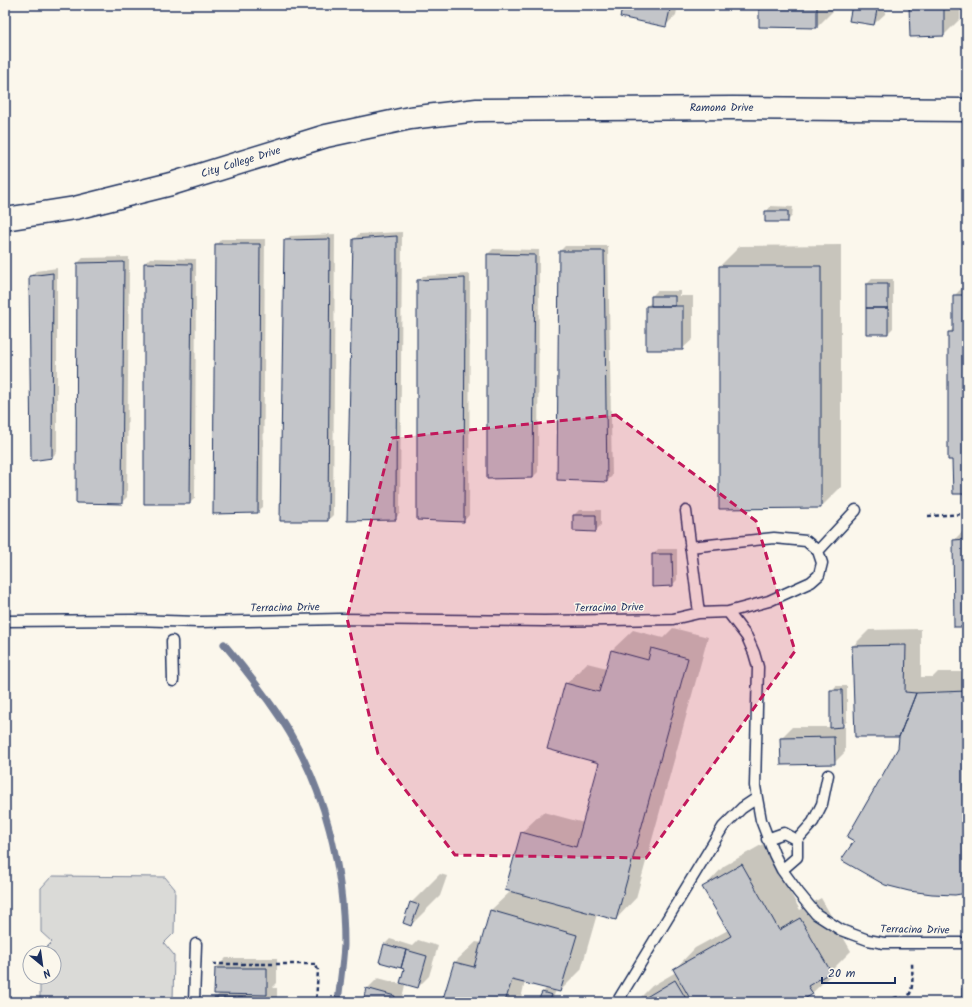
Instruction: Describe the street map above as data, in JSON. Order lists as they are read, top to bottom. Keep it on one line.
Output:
{"streets":{"street":["Ramona Drive","City College Drive"],"lane":["Terracina Drive"]},"crossings":[["Ramona Drive","City College Drive"]],"scale_bar":"20 m","north":"bottom right"}
